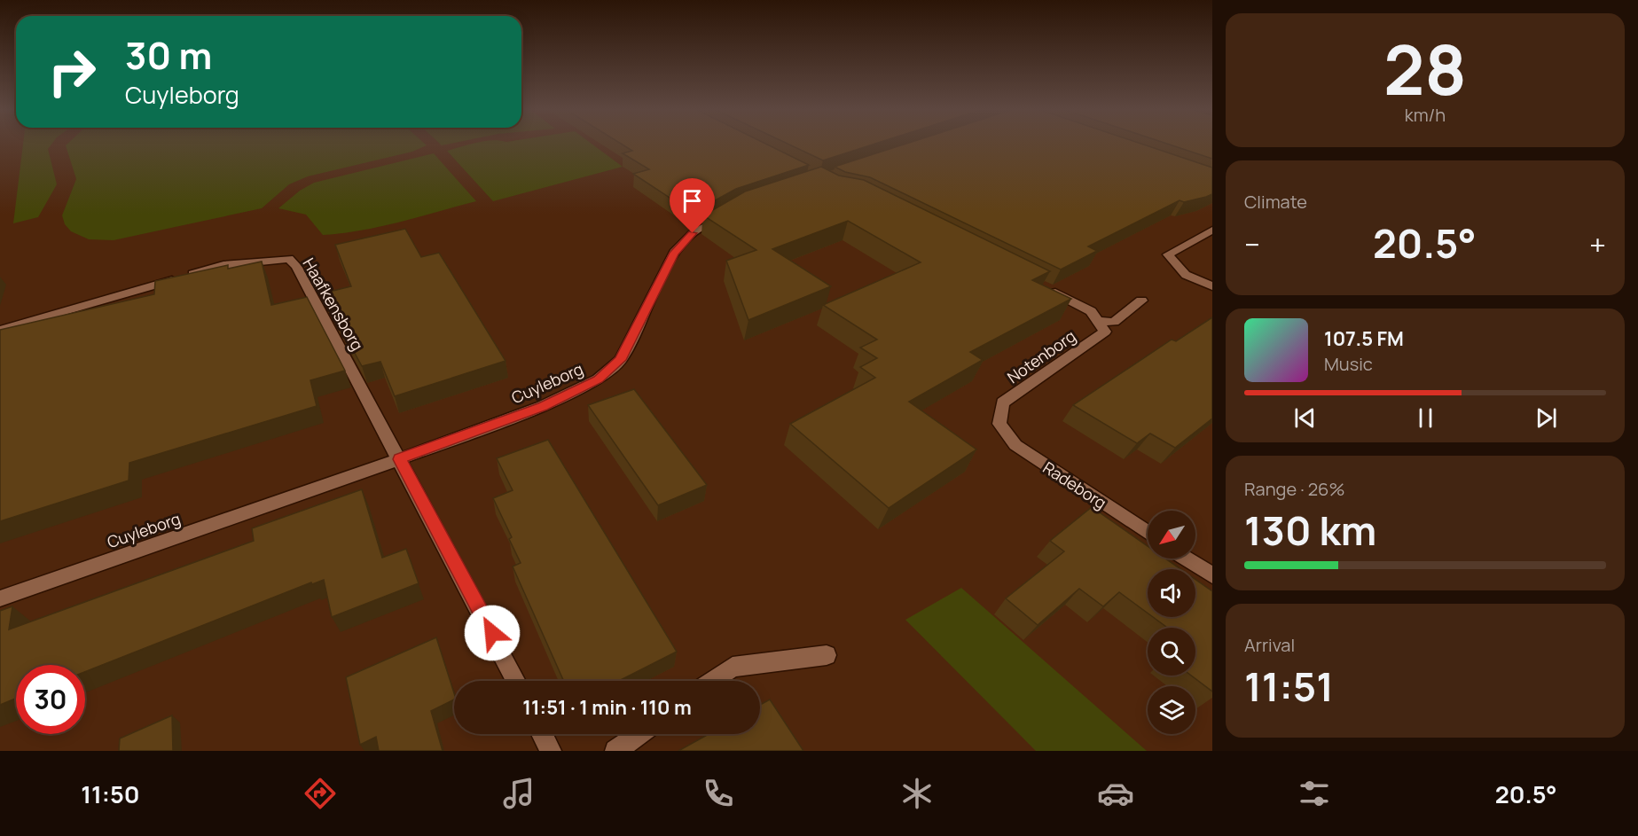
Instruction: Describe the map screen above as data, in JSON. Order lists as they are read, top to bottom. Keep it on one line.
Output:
{"streets":{"street":["Haafkensborg","Notenborg","Cuyleborg","Radeborg"]},"crossings":[["Haafkensborg","Cuyleborg"],["Notenborg","Radeborg"]],"north":"bottom left","page":{"tile":[["28","km/h"],"Climate",["Range · 26%","130 km"],["Arrival","11:51"]],"turn":["30 m","Cuyleborg"],"heat":["−","20.5°","+"],"song":["107.5 FM","Music"],"limit":"30","trip":"11:51 · 1 min · 110 m","tabs":["11:50","20.5°"]}}
